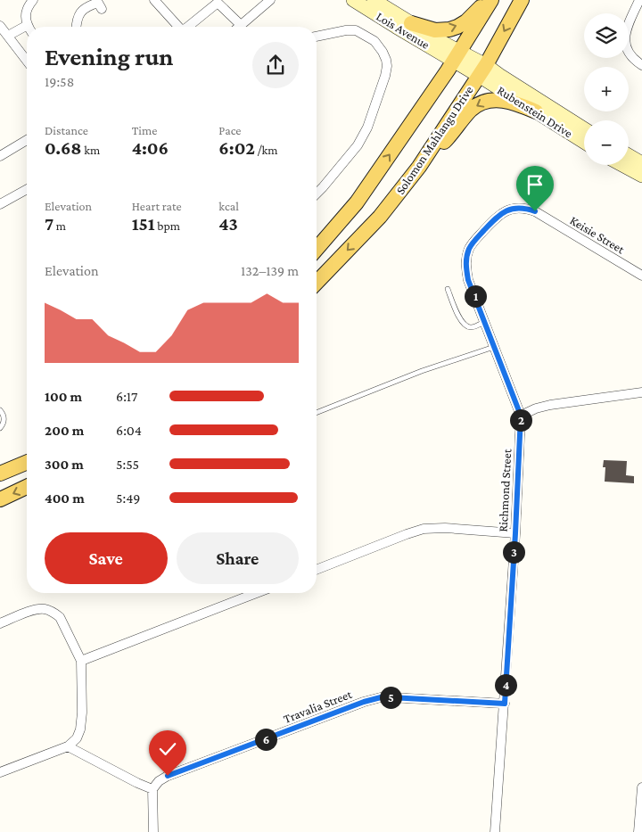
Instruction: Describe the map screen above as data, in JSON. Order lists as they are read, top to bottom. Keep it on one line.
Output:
{"streets":{"main road":["Solomon Mahlangu Drive"],"street":["Lois Avenue","Rubenstein Drive","Keisie Street","Richmond Street","Travalia Street"]},"crossings":[["Rubenstein Drive","Solomon Mahlangu Drive"],["Keisie Street","Richmond Street"],["Richmond Street","Travalia Street"]],"page":{"map_buttons":["+","−"],"heading":["Evening run","19:58"],"stats":[["Distance","0.68 km"],["Time","4:06"],["Pace","6:02 /km"],["Elevation","7 m"],["Heart rate","151 bpm"],["kcal","43"]],"chart":["Elevation","132–139 m"],"pins":["1","2","3","4","5","6"],"list":[{"name":"100 m","note":"6:17"},{"name":"200 m","note":"6:04"},{"name":"300 m","note":"5:55"},{"name":"400 m","note":"5:49"}],"buttons":["Save","Share"]}}
